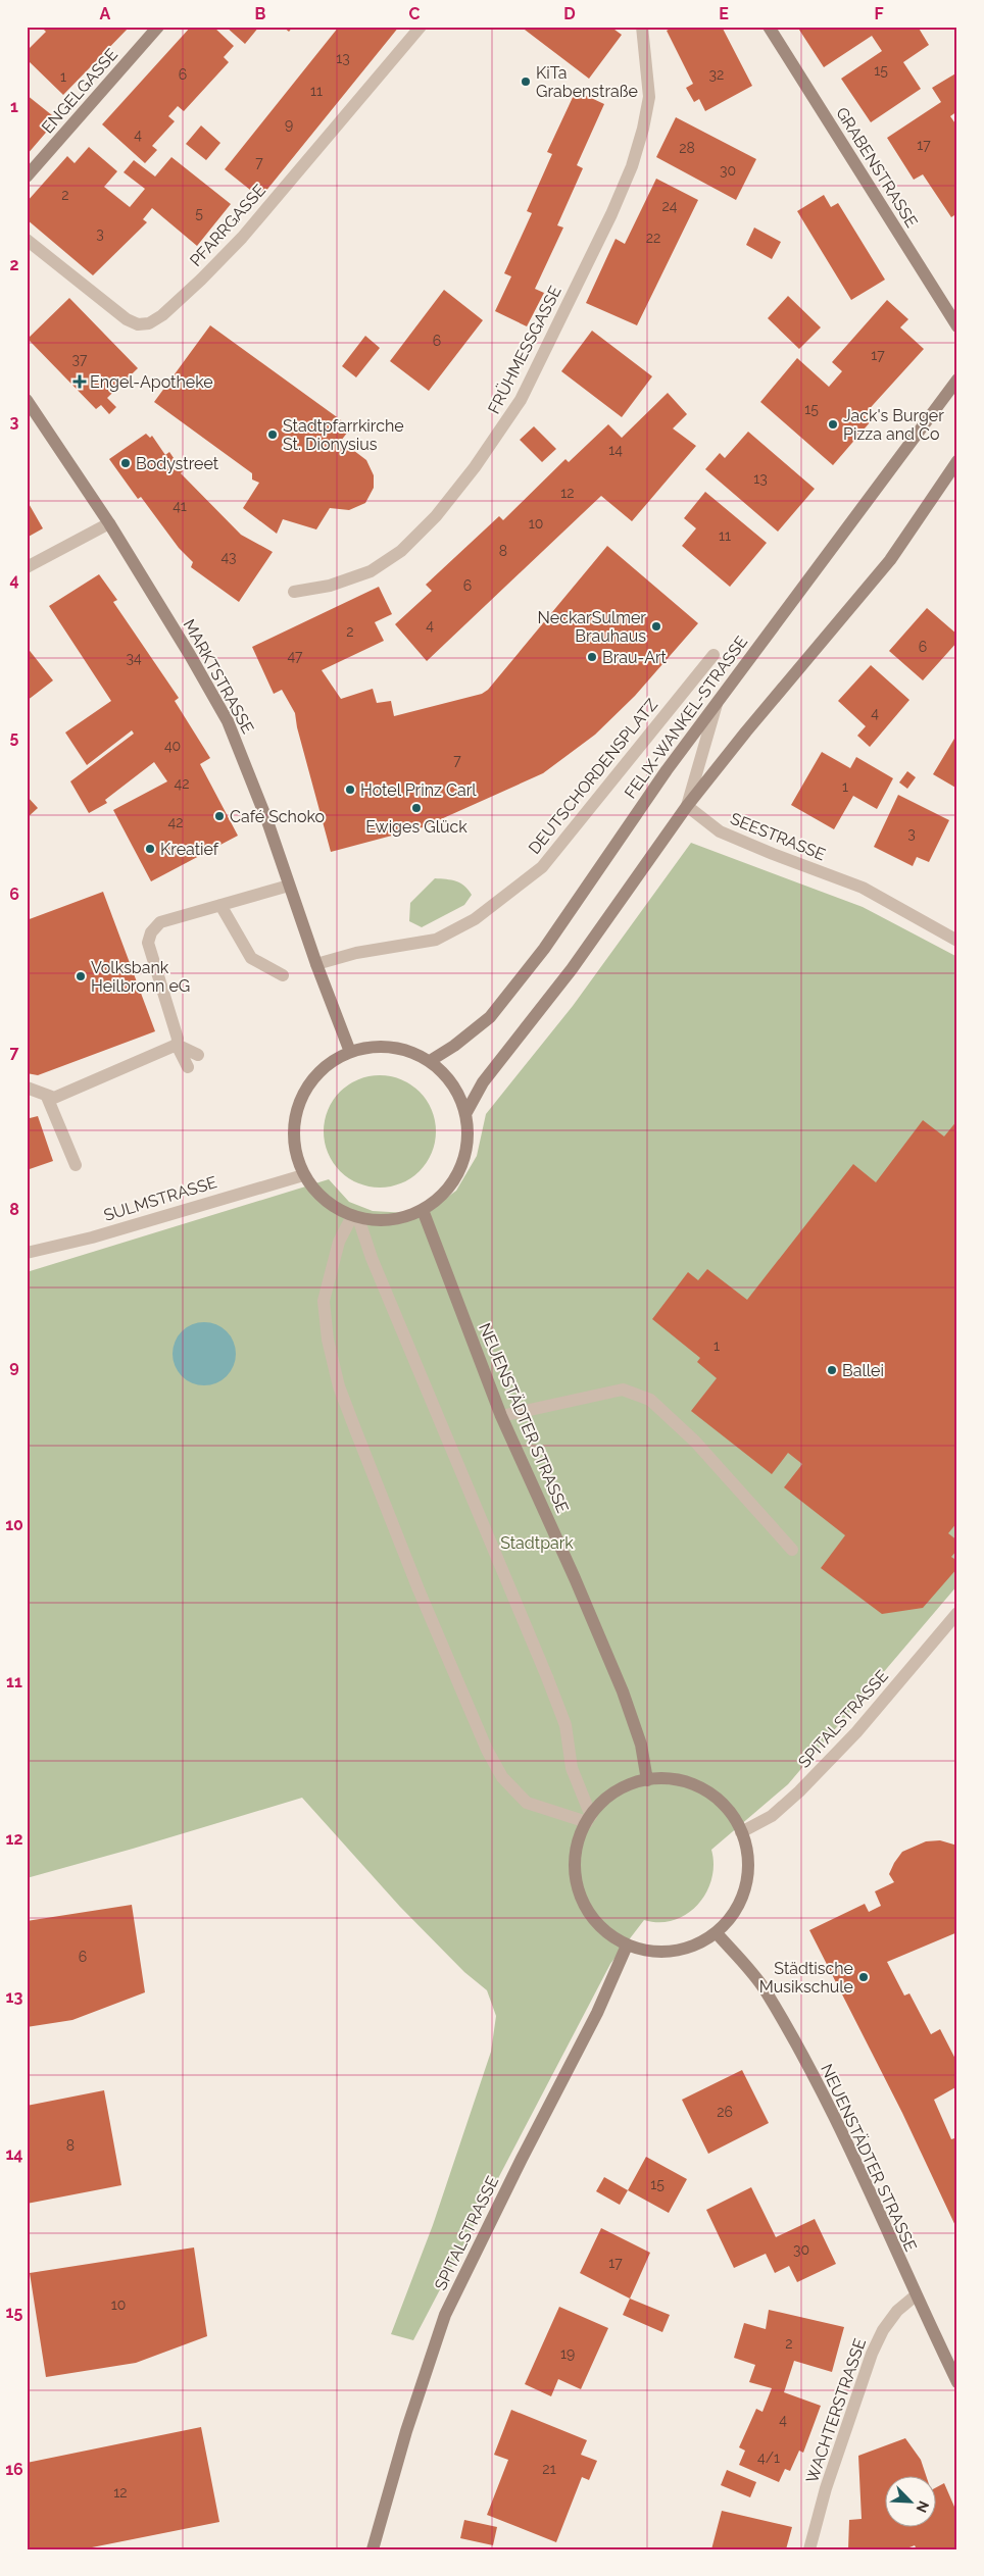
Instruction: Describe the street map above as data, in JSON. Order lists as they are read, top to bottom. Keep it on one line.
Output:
{"streets":{"main road":["ENGELGASSE","GRABENSTRASSE","MARKTSTRASSE","FELIX-WANKEL-STRASSE","NEUENSTÄDTER STRASSE","SPITALSTRASSE"],"street":["PFARRGASSE","FRÜHMESSGASSE","DEUTSCHORDENSPLATZ","SEESTRASSE","SULMSTRASSE","WACHTERSTRASSE"]},"crossings":[["MARKTSTRASSE","FELIX-WANKEL-STRASSE"],["MARKTSTRASSE","DEUTSCHORDENSPLATZ"],["MARKTSTRASSE","SULMSTRASSE"],["MARKTSTRASSE","NEUENSTÄDTER STRASSE"],["FELIX-WANKEL-STRASSE","SULMSTRASSE"],["FELIX-WANKEL-STRASSE","NEUENSTÄDTER STRASSE"],["SULMSTRASSE","NEUENSTÄDTER STRASSE"],["NEUENSTÄDTER STRASSE","SPITALSTRASSE"],["NEUENSTÄDTER STRASSE","WACHTERSTRASSE"]],"parks":["Stadtpark"],"places":{"other":["KiTa Grabenstraße","Jack's Burger Pizza and Co","Stadtpfarrkirche St. Dionysius","Bodystreet","NeckarSulmer Brauhaus","Brau-Art","Hotel Prinz Carl","Ewiges Glück","Café Schoko","Kreatief","Volksbank Heilbronn eG","Ballei","Städtische Musikschule"],"health":["Engel-Apotheke"]},"house_numbers":["13","15","6","32","1","11","9","4","17","28","7","30","2","24","5","3","22","6","17","37","15","14","13","12","41","10","11","8","43","6","4","2","6","47","34","4","40","7","42","1","42","3","1","6","26","8","15","30","17","10","2","19","4","4/1","21","12"],"north":"bottom right","grid":{"columns":["A","B","C","D","E","F"],"rows":["1","2","3","4","5","6","7","8","9","10","11","12","13","14","15","16"]}}
